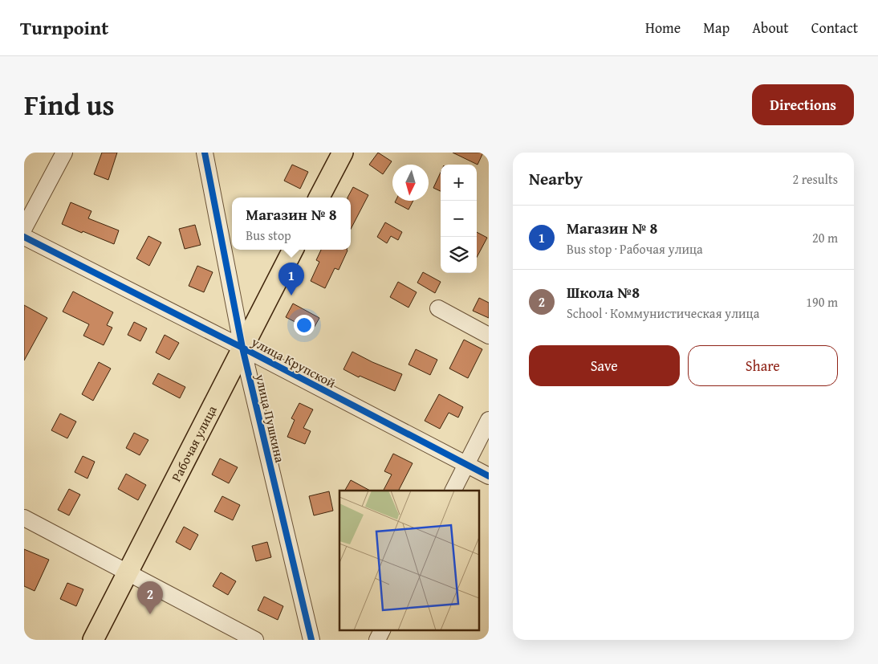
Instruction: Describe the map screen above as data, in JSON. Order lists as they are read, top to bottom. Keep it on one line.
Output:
{"streets":{"main road":["Рабочая улица"],"street":["улица Крупской","улица Пушкина"]},"crossings":[["улица Крупской","улица Пушкина"],["улица Крупской","Рабочая улица"],["улица Пушкина","Рабочая улица"]],"north":"bottom","page":{"header":"Turnpoint","nav":["Home","Map","About","Contact"],"title":"Find us","buttons":["Directions",["Save","Share"]],"heading":["Nearby","2 results"],"map_buttons":["+","−"],"popup":["Магазин № 8","Bus stop"],"list":[{"mark":"1","name":"Магазин № 8","note":"Bus stop · Рабочая улица","value":"20 m"},{"mark":"2","name":"Школа №8","note":"School · Коммунистическая улица","value":"190 m"}],"pins":["1","2"]}}
